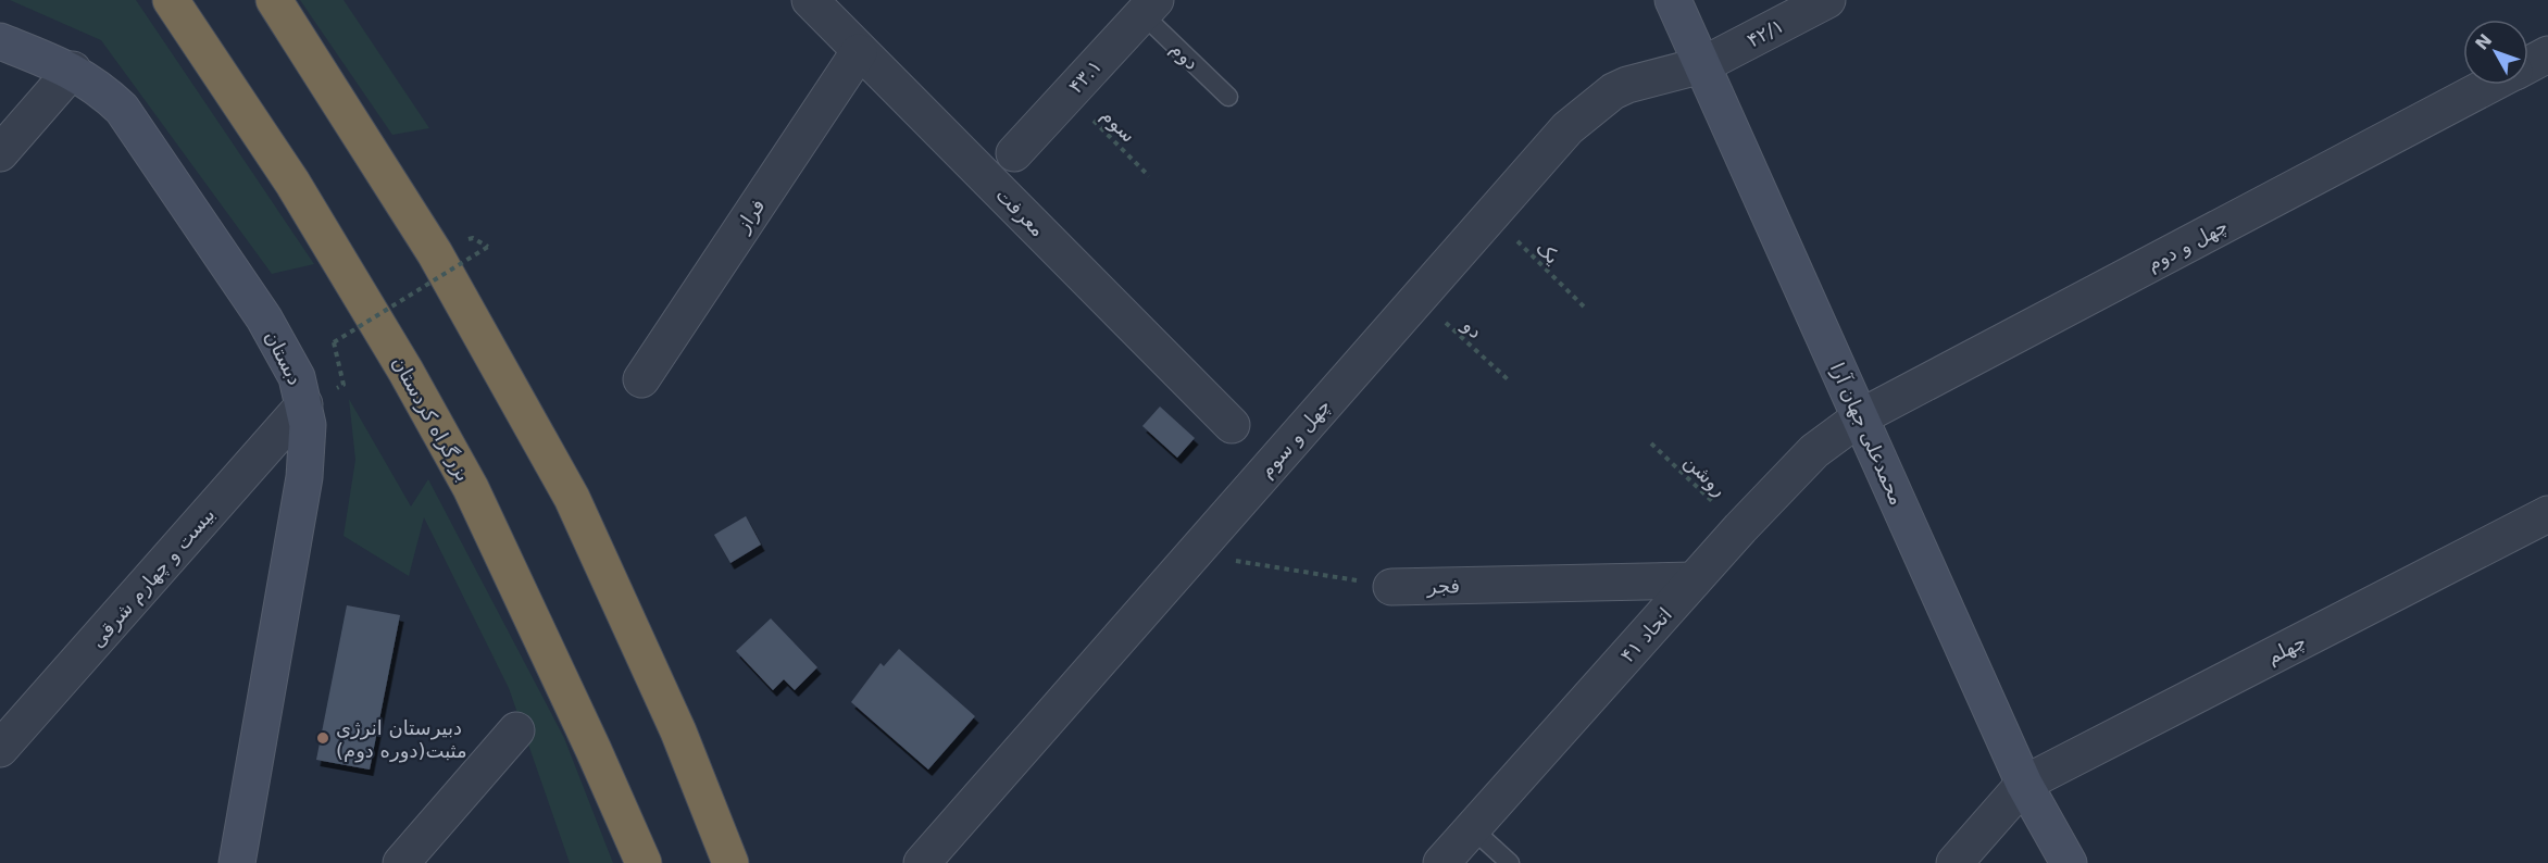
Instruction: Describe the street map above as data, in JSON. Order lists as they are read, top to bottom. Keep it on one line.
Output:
{"streets":{"highway":["بزرگراه کردستان"],"main road":["دبستان","محمدعلی جهان آرا"],"street":["۴۲/۱","۴۳.۱","معرفت","فراز","چهل و دوم","چهل و سوم","بیست و چهارم شرقی","فجر","اتحاد ۴۱","چهلم"],"lane":["دوم"],"path":["سوم","یک","دو","روشن"]},"crossings":[["۴۲/۱","محمدعلی جهان آرا"],["۴۲/۱","چهل و سوم"],["دوم","۴۳.۱"],["۴۳.۱","سوم"],["معرفت","فراز"],["چهل و دوم","محمدعلی جهان آرا"],["چهل و دوم","اتحاد ۴۱"],["یک","چهل و سوم"],["دو","چهل و سوم"],["دبستان","بیست و چهارم شرقی"],["محمدعلی جهان آرا","چهل و سوم"],["محمدعلی جهان آرا","اتحاد ۴۱"],["محمدعلی جهان آرا","چهلم"],["روشن","اتحاد ۴۱"],["فجر","اتحاد ۴۱"]],"places":["دبیرستان انرژی مثبت(دوره دوم)"],"north":"top left"}
